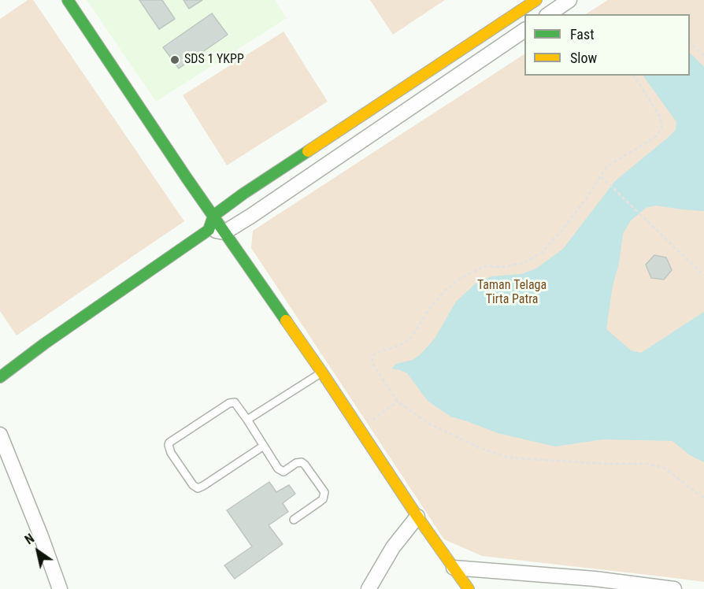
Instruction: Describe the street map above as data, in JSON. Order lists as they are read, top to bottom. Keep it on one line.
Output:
{"parks":["Taman Telaga Tirta Patra"],"places":["SDS 1 YKPP"],"legend":["Fast","Slow"],"north":"top left"}
